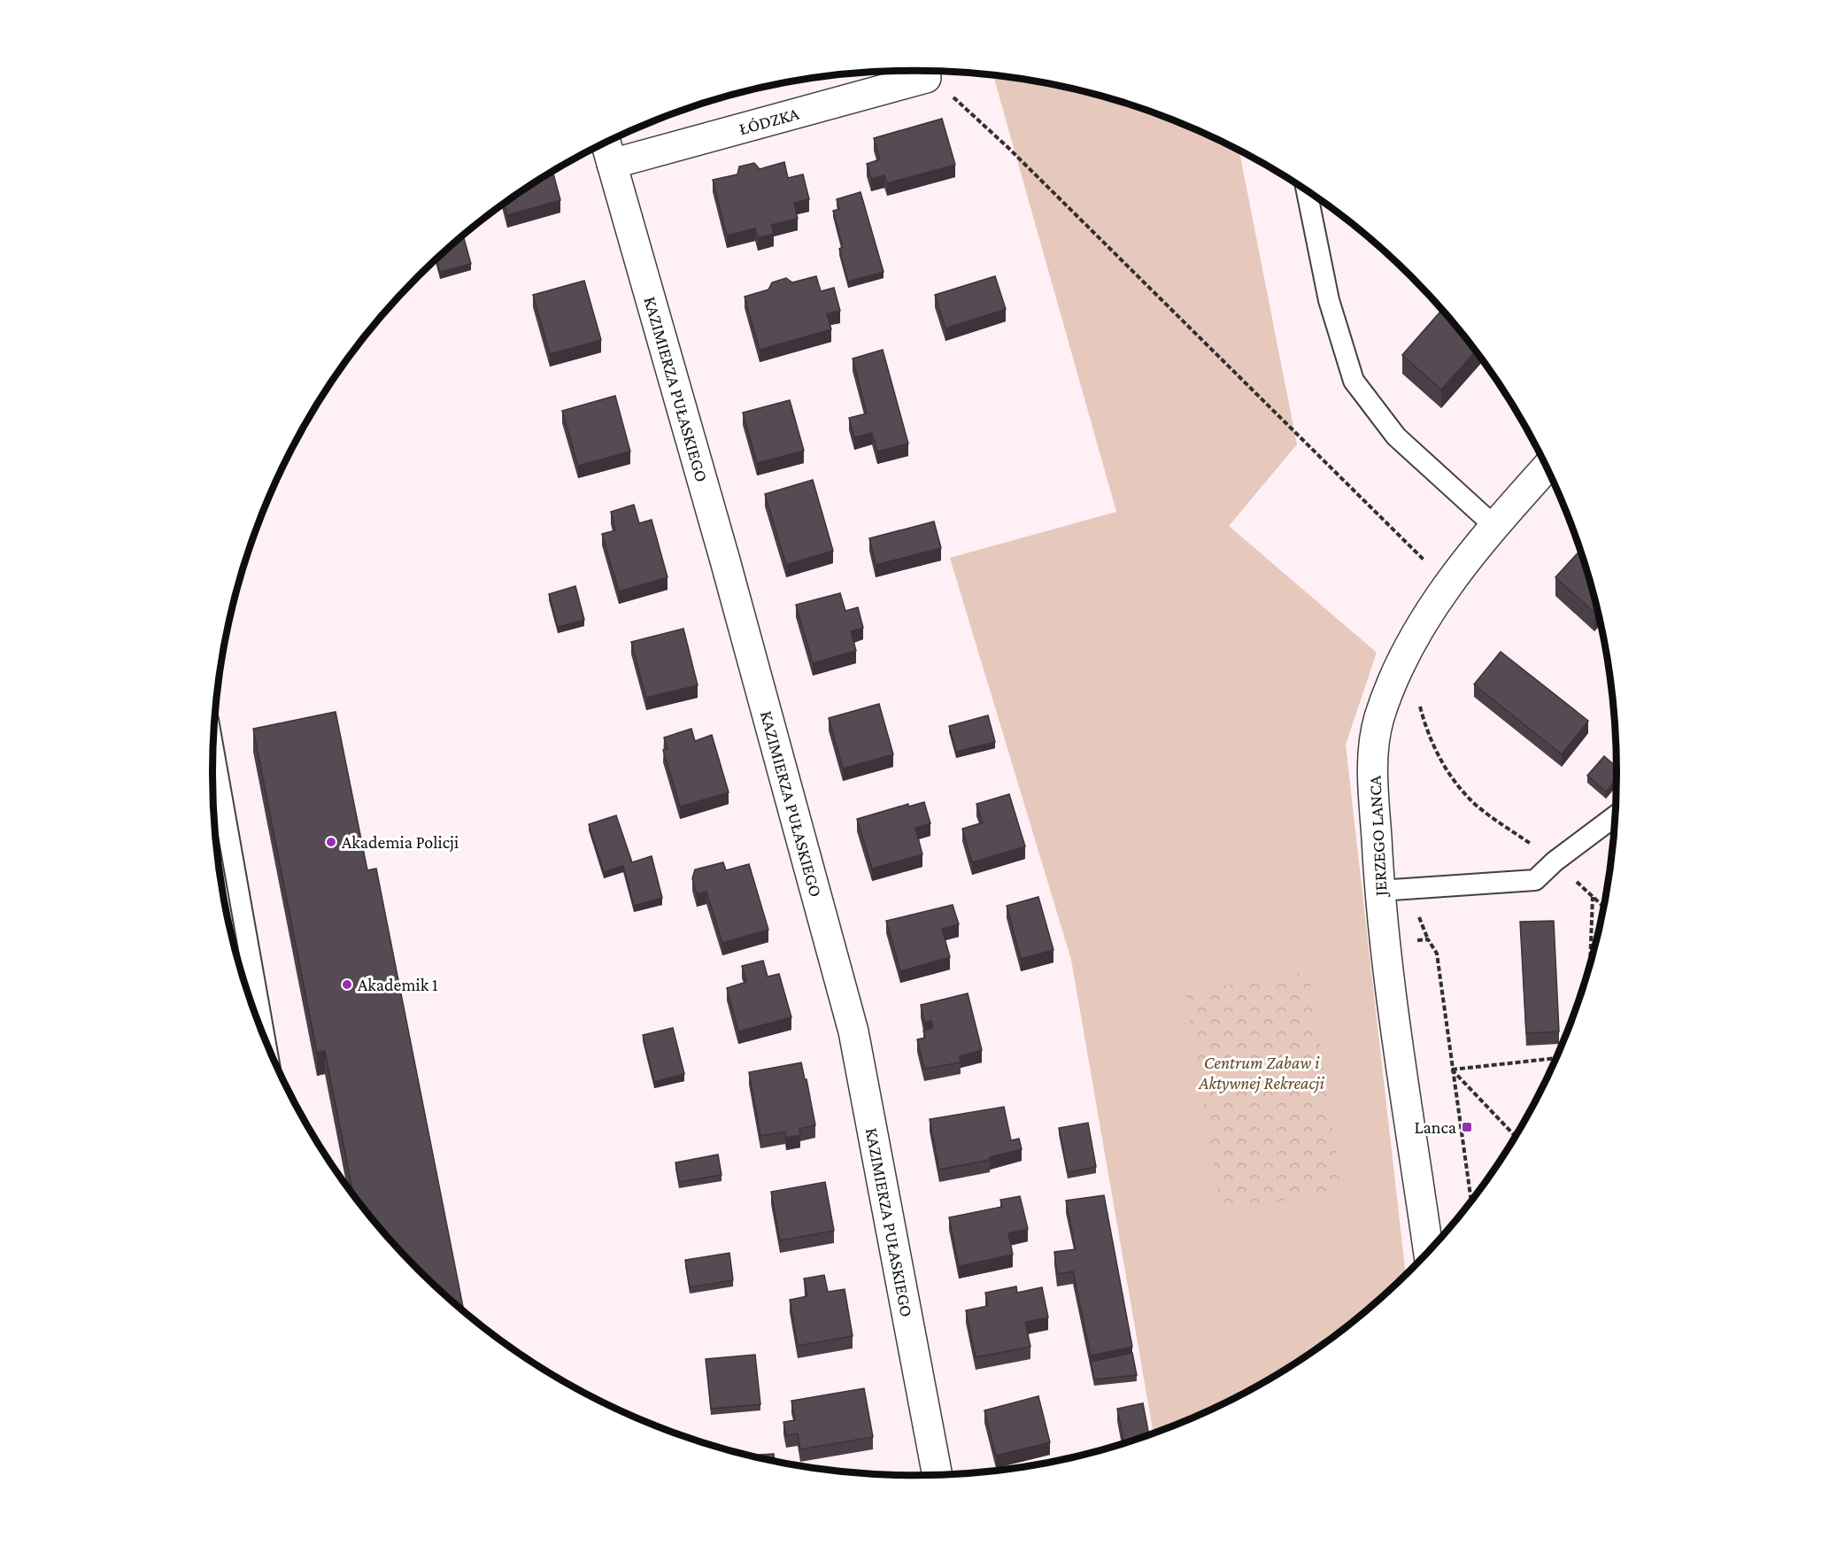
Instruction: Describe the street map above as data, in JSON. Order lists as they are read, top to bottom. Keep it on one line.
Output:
{"streets":{"street":["ŁÓDZKA","KAZIMIERZA PUŁASKIEGO","JERZEGO LANCA"]},"crossings":[["ŁÓDZKA","KAZIMIERZA PUŁASKIEGO"]],"parks":["Centrum Zabaw i Aktywnej Rekreacji"],"places":{"other":["Akademia Policji","Akademik 1"],"transit":["Lanca"]}}
